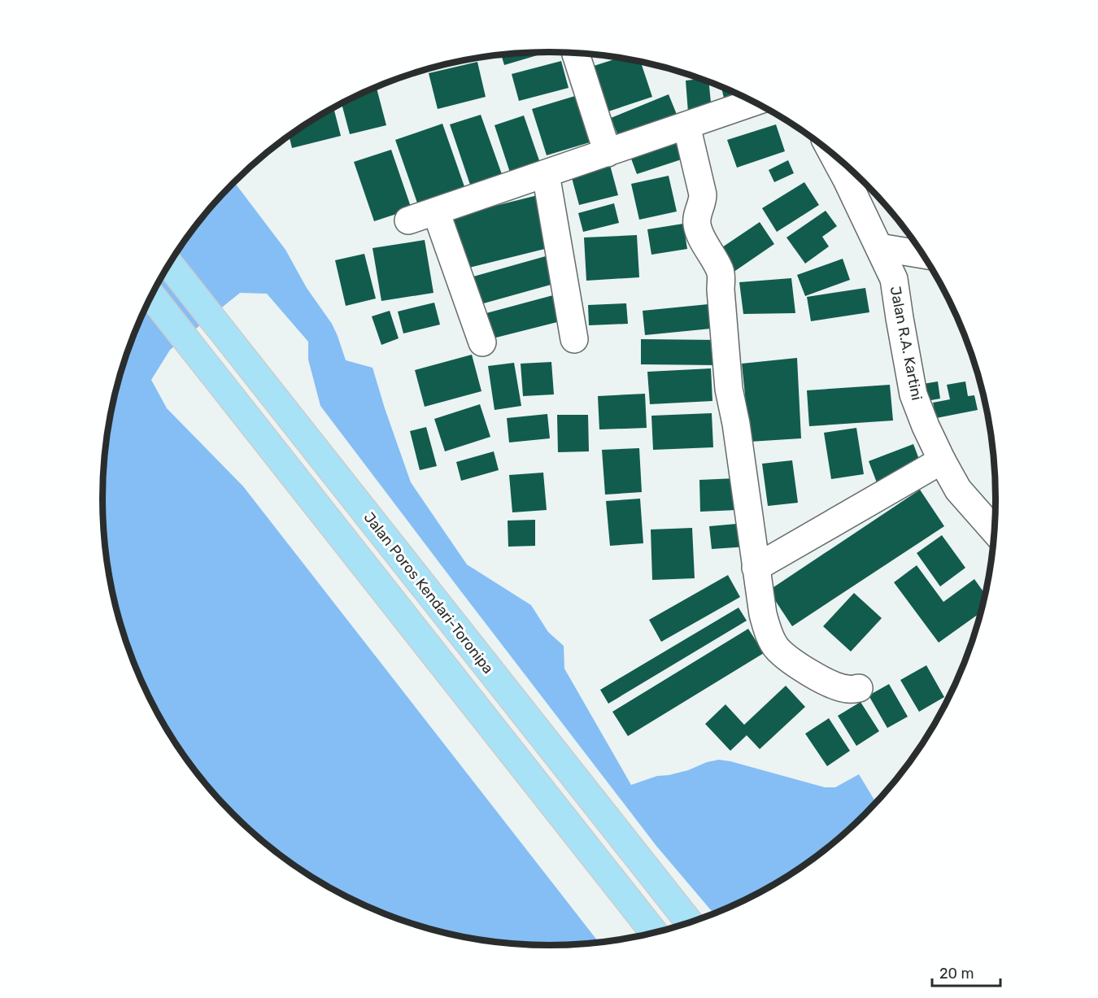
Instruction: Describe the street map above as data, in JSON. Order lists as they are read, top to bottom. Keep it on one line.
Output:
{"streets":{"main road":["Jalan Poros Kendari-Toronipa"],"street":["Jalan R.A. Kartini"]},"scale_bar":"20 m"}
